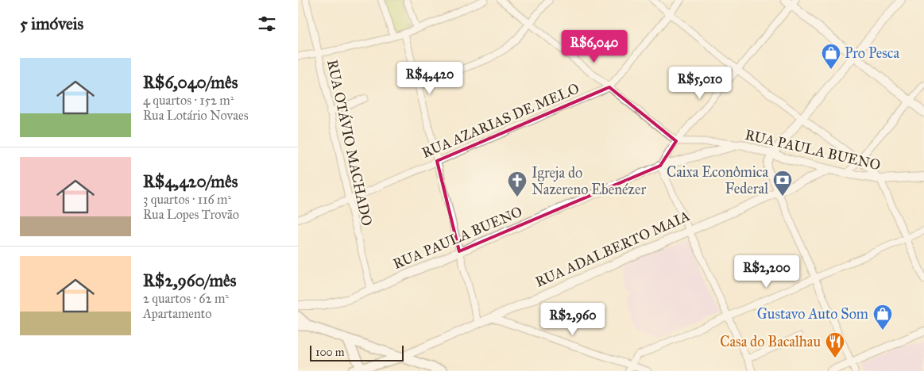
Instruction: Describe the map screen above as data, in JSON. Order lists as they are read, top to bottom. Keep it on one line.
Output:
{"streets":{"main road":["RUA PAULA BUENO","RUA ADALBERTO MAIA"],"street":["RUA AZARIAS DE MELO","RUA OTÁVIO MACHADO"]},"crossings":[["RUA AZARIAS DE MELO","RUA OTÁVIO MACHADO"],["RUA OTÁVIO MACHADO","RUA PAULA BUENO"],["RUA PAULA BUENO","RUA ADALBERTO MAIA"]],"places":{"shop":["Pro Pesca","Gustavo Auto Som"],"bank":["Caixa Econômica Federal"],"church":["Igreja do Nazereno Ebenézer"],"restaurant":["Casa do Bacalhau"]},"scale_bar":"100 m","page":{"heading":"5 imóveis","price":["R$6,040","R$4,420","R$5,010","R$2,200","R$2,960"],"list":[{"name":"R$6,040/mês","note":"4 quartos · 152 m² · Rua Lotário Novaes"},{"name":"R$4,420/mês","note":"3 quartos · 116 m² · Rua Lopes Trovão"},{"name":"R$2,960/mês","note":"2 quartos · 62 m² · Apartamento"}],"scale":"100 m"}}
